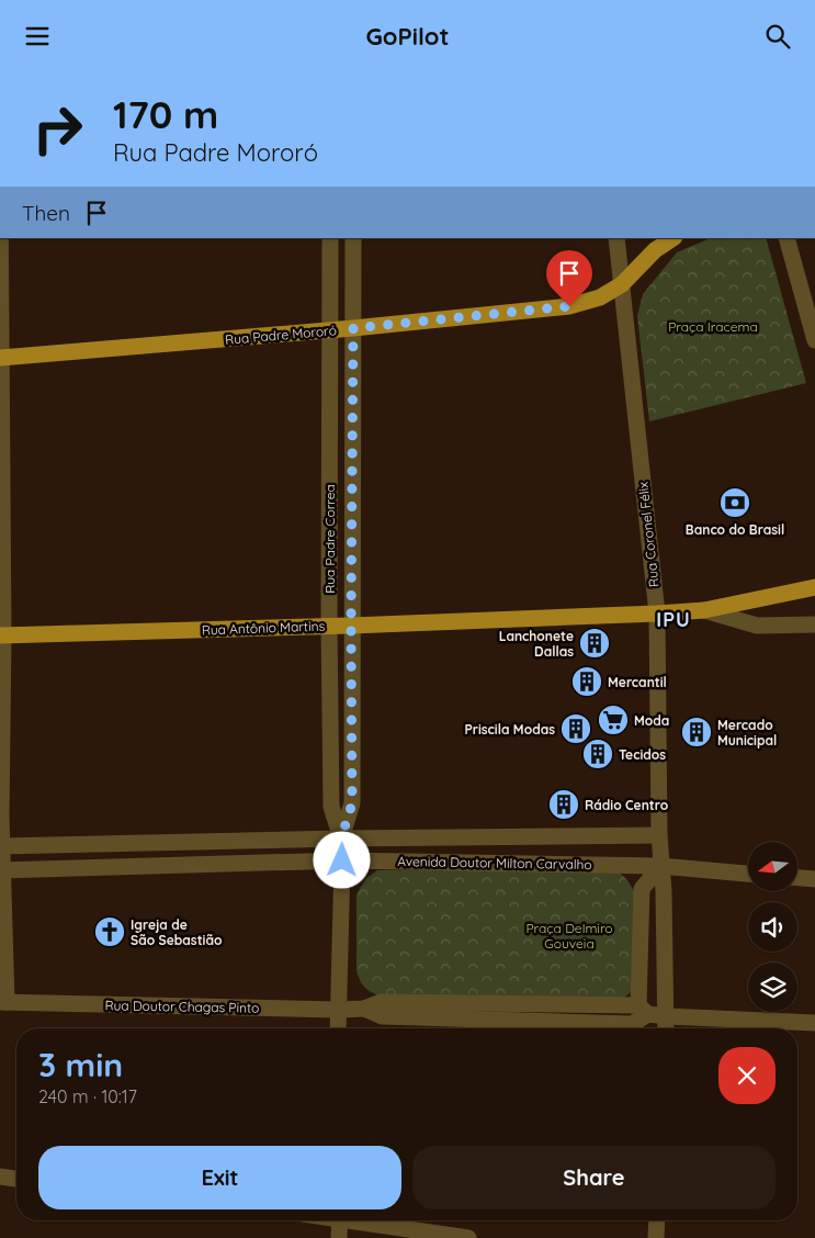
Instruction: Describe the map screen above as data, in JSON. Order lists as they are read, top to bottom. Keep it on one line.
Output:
{"streets":{"main road":["Rua Padre Mororó","Rua Antônio Martins"],"street":["Rua Coronel Félix","Rua Padre Correa","Avenida Doutor Milton Carvalho","Rua Doutor Chagas Pinto"]},"crossings":[["Rua Padre Mororó","Rua Coronel Félix"],["Rua Padre Mororó","Rua Padre Correa"],["Rua Coronel Félix","Rua Antônio Martins"],["Rua Coronel Félix","Avenida Doutor Milton Carvalho"],["Rua Coronel Félix","Rua Doutor Chagas Pinto"],["Rua Padre Correa","Rua Antônio Martins"],["Rua Padre Correa","Avenida Doutor Milton Carvalho"],["Rua Padre Correa","Rua Doutor Chagas Pinto"]],"districts":["IPU"],"parks":["Praça Iracema","Praça Delmiro Gouveia"],"places":{"bank":["Banco do Brasil"],"building":["Lanchonete Dallas","Mercantil","Priscila Modas","Mercado Municipal","Tecidos","Rádio Centro"],"supermarket":["Moda"],"church":["Igreja de São Sebastião"]},"north":"left","page":{"header":"GoPilot","turn":["170 m","Rua Padre Mororó"],"then":"Then","heading":["3 min","240 m · 10:17"],"buttons":["Exit","Share"]}}
